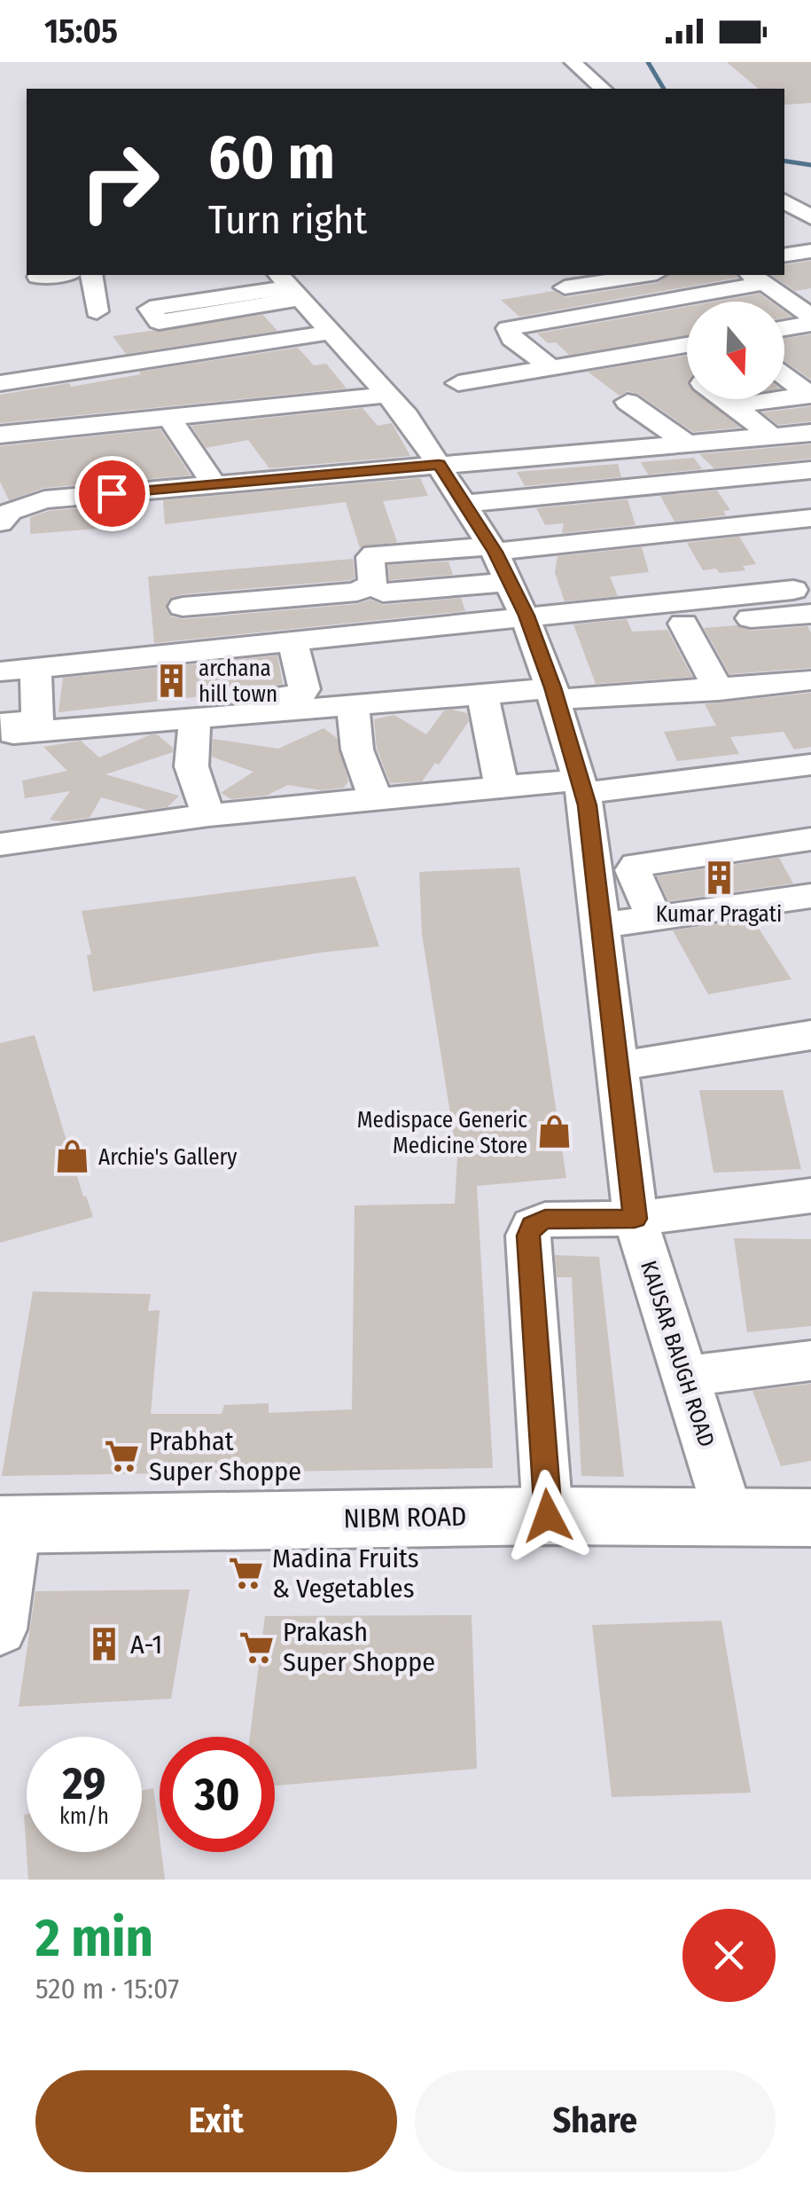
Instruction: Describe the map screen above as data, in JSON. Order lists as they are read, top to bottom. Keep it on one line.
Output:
{"streets":{"main road":["NIBM ROAD"],"street":["KAUSAR BAUGH ROAD"]},"crossings":[["KAUSAR BAUGH ROAD","NIBM ROAD"]],"places":{"building":["archana hill town","Kumar Pragati","A-1"],"shop":["Medispace Generic Medicine Store","Archie's Gallery"],"supermarket":["Prabhat Super Shoppe","Madina Fruits & Vegetables","Prakash Super Shoppe"]},"north":"bottom","page":{"status":"15:05","turn":["60 m","Turn right"],"speed":"29 km/h","limit":"30","heading":["2 min","520 m · 15:07"],"buttons":["Exit","Share"]}}
